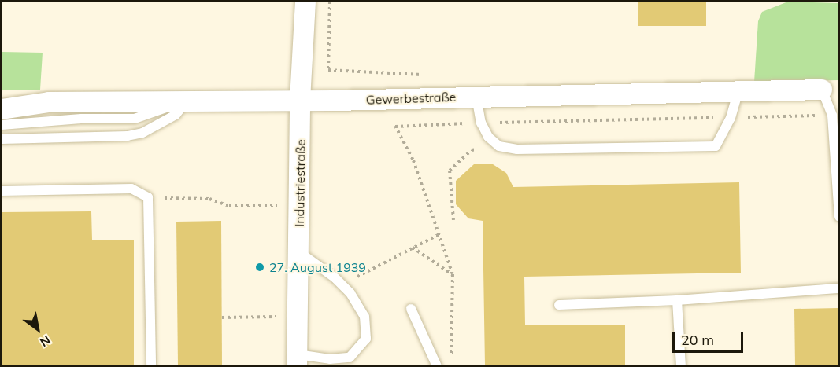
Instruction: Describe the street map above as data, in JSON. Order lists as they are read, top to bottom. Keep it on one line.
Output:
{"streets":{"street":["Gewerbestraße","Industriestraße"]},"crossings":[["Gewerbestraße","Industriestraße"]],"places":["27. August 1939"],"scale_bar":"20 m","north":"bottom right"}
